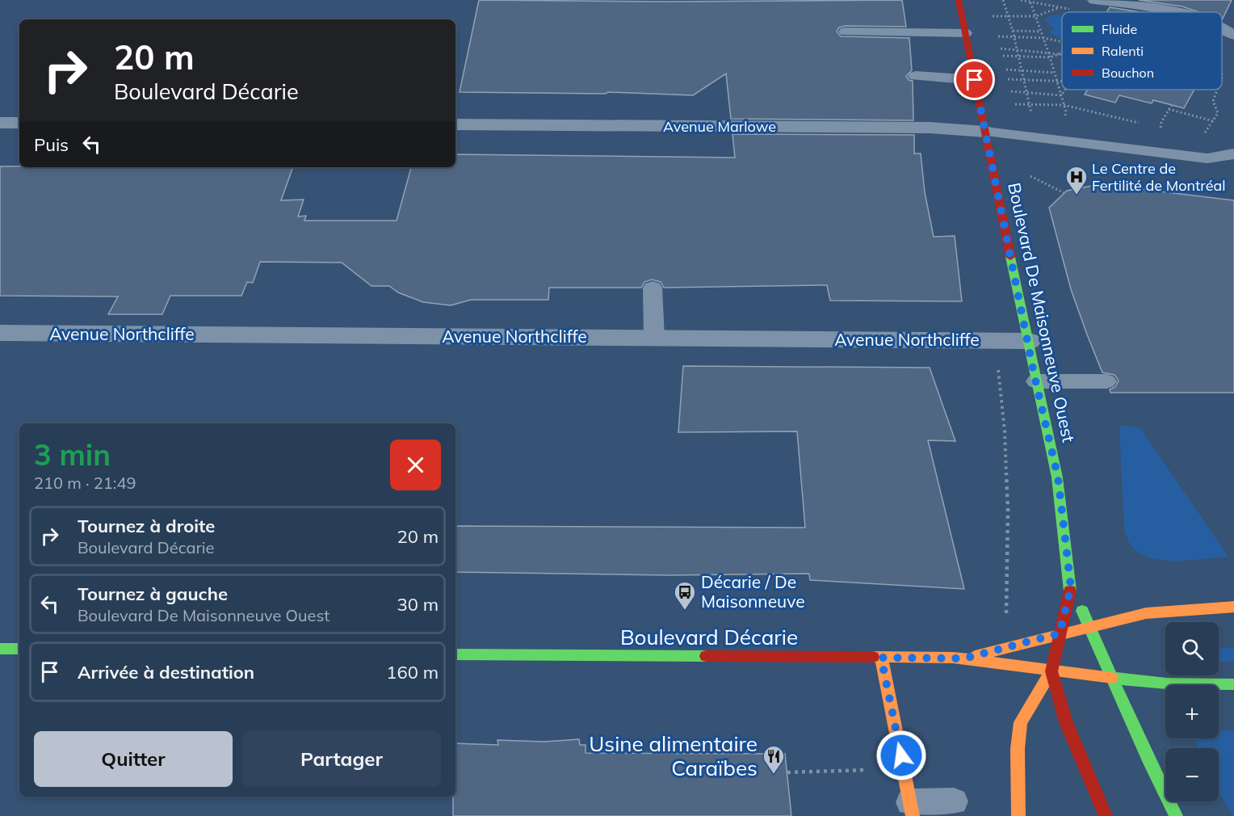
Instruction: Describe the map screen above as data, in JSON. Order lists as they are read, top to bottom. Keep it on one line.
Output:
{"streets":{"main road":["Boulevard De Maisonneuve Ouest","Boulevard Décarie"],"street":["Avenue Marlowe","Avenue Northcliffe"]},"crossings":[["Avenue Marlowe","Boulevard De Maisonneuve Ouest"],["Boulevard De Maisonneuve Ouest","Avenue Northcliffe"],["Boulevard De Maisonneuve Ouest","Boulevard Décarie"]],"places":{"hospital":["Le Centre de Fertilité de Montréal"],"bus stop":["Décarie / De Maisonneuve"],"restaurant":["Usine alimentaire Caraïbes"]},"legend":["Fluide","Ralenti","Bouchon"],"page":{"turn":["20 m","Boulevard Décarie"],"then":"Puis","heading":["3 min","210 m · 21:49"],"list":[{"name":"Tournez à droite","note":"Boulevard Décarie","value":"20 m"},{"name":"Tournez à gauche","note":"Boulevard De Maisonneuve Ouest","value":"30 m"},{"name":"Arrivée à destination","value":"160 m"}],"map_buttons":["+","−"],"buttons":["Quitter","Partager"]}}
